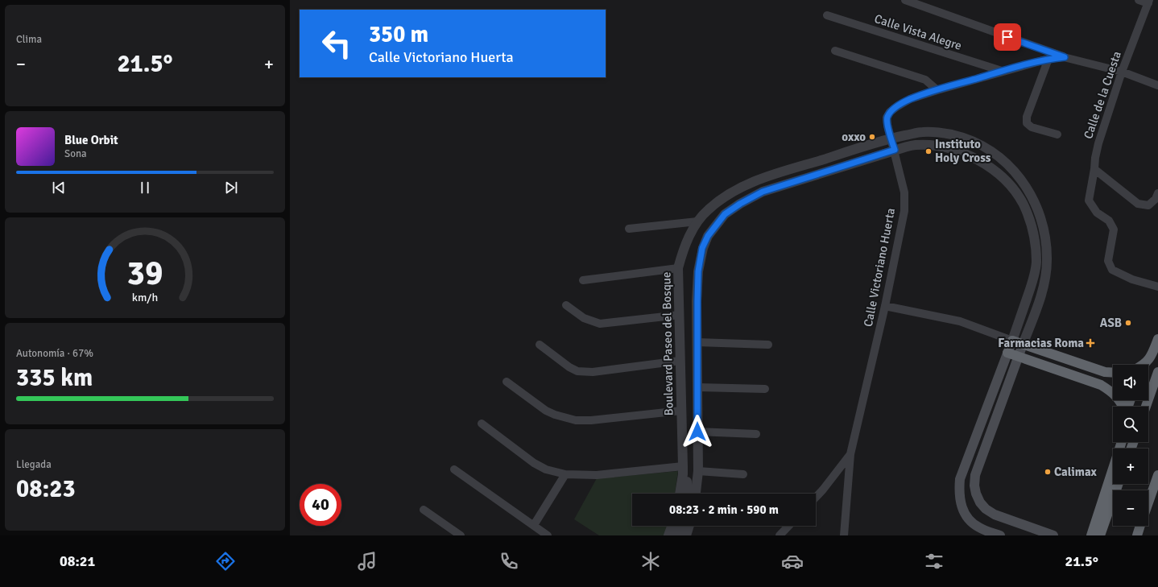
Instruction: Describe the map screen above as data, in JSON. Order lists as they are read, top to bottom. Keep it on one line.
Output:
{"streets":{"main road":["Boulevard Paseo del Bosque"],"street":["Calle Vista Alegre","Calle de la Cuesta","Calle Victoriano Huerta"]},"crossings":[["Calle Vista Alegre","Calle Victoriano Huerta"],["Calle Victoriano Huerta","Boulevard Paseo del Bosque"]],"places":{"other":["oxxo","Instituto Holy Cross","ASB","Calimax"],"health":["Farmacias Roma"]},"page":{"tile":["Clima",["Autonomía · 67%","335 km"],["Llegada","08:23"]],"turn":["350 m","Calle Victoriano Huerta"],"heat":["−","21.5°","+"],"song":["Blue Orbit","Sona"],"map_buttons":["+","−"],"limit":"40","trip":"08:23 · 2 min · 590 m","tabs":["08:21","21.5°"],"gauge":["39","km/h"]}}
